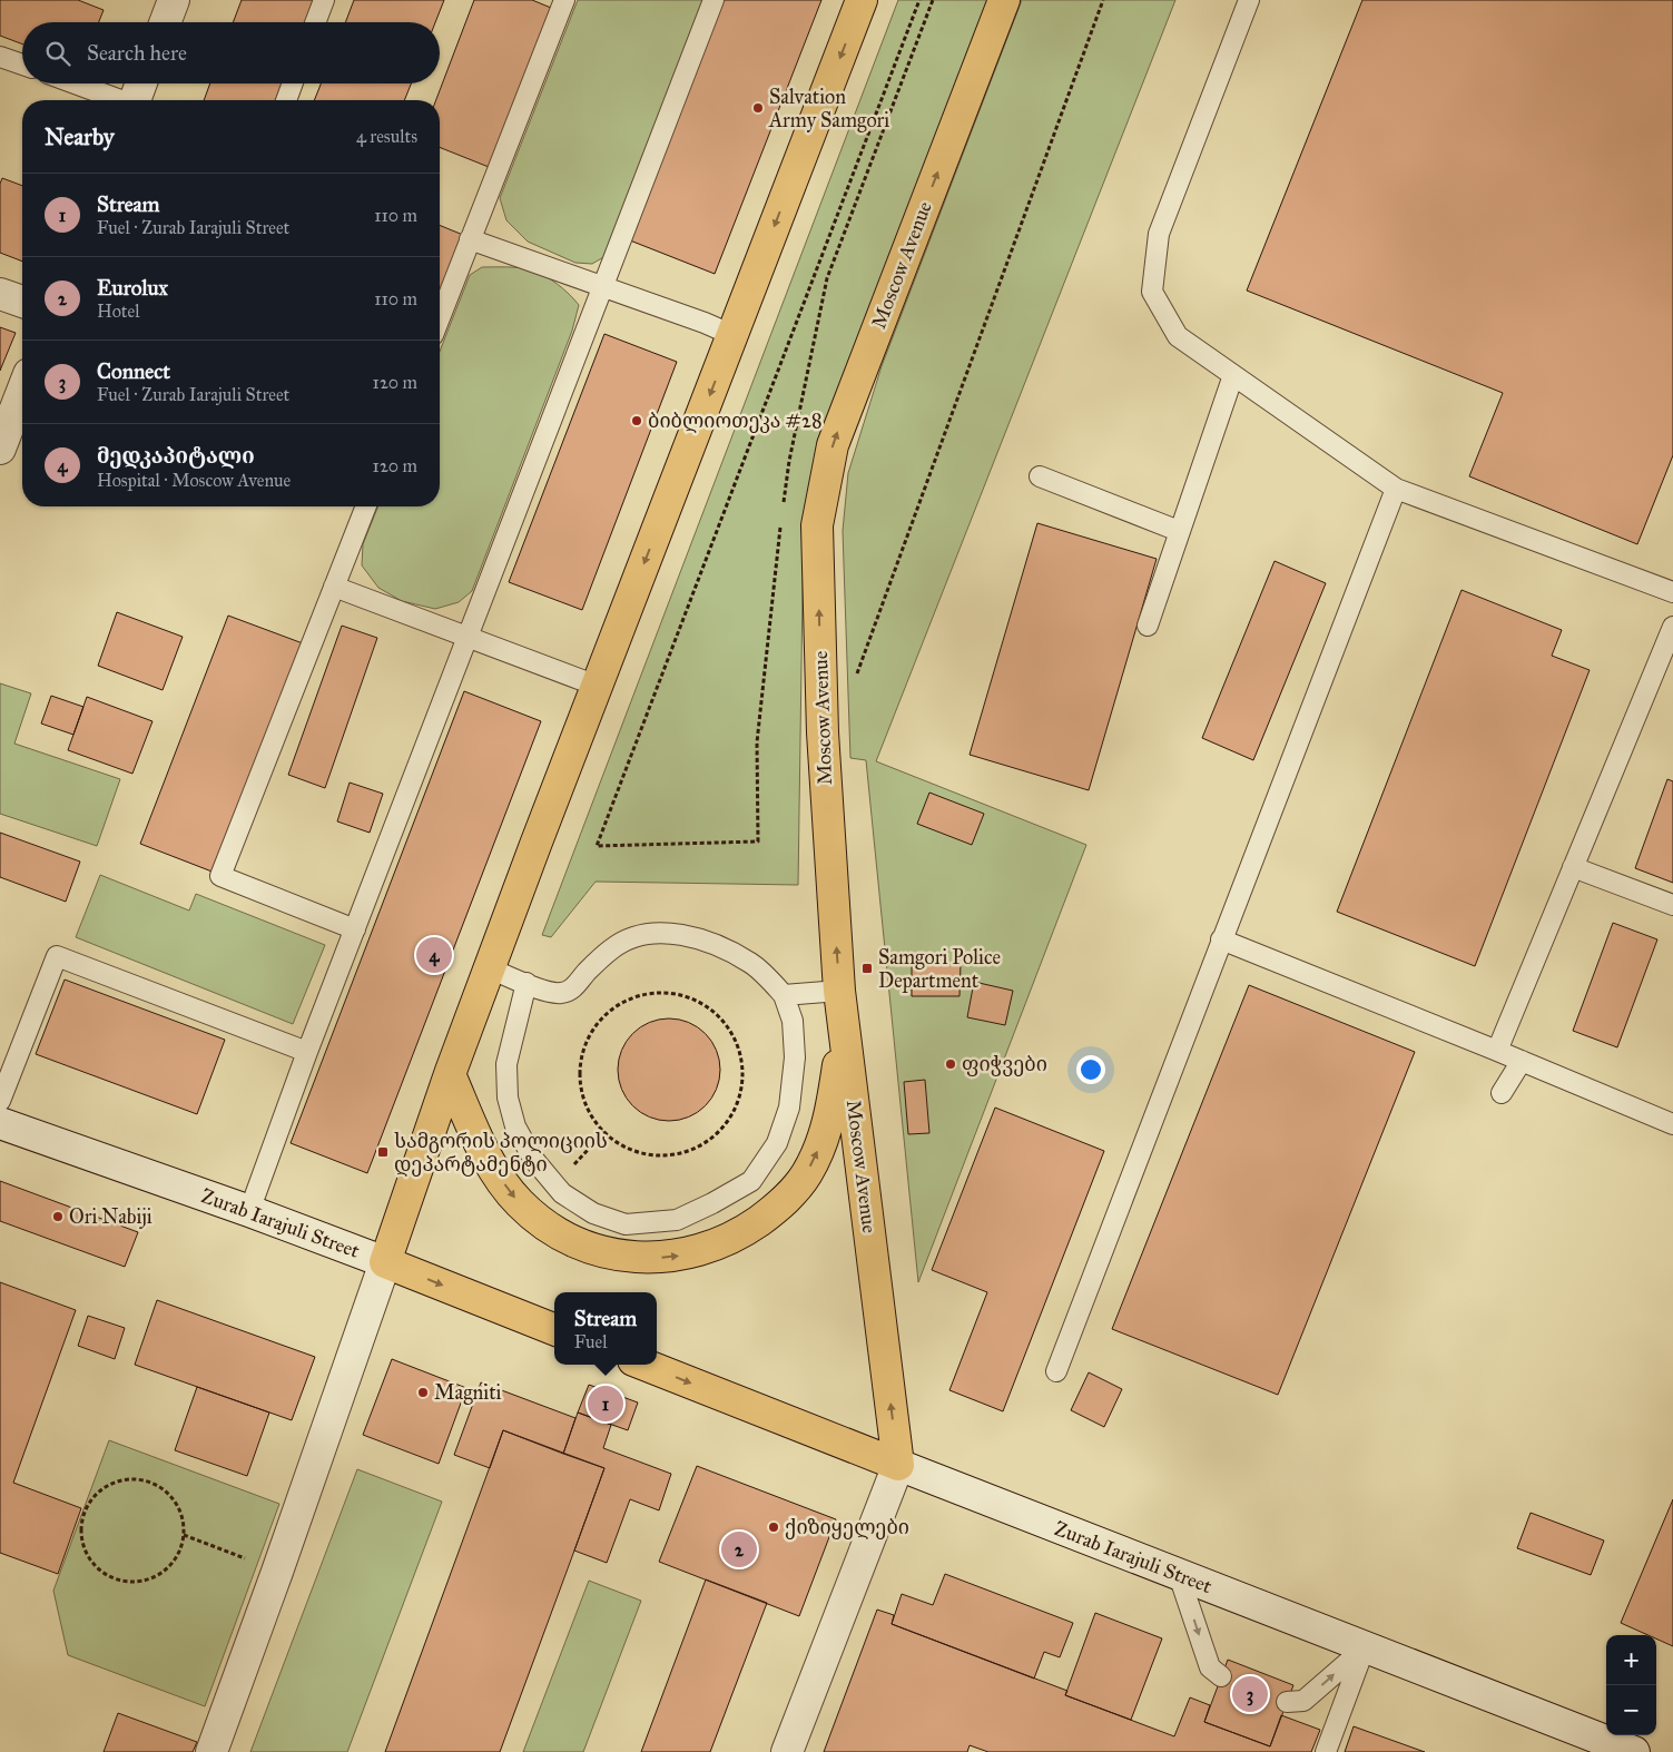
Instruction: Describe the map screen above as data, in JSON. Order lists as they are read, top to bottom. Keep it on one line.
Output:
{"streets":{"main road":["Moscow Avenue","Zurab Iarajuli Street"]},"crossings":[["Moscow Avenue","Zurab Iarajuli Street"]],"places":{"other":["Salvation Army Samgori","ბიბლიოთეკა #28","ფიჭვები","Ori Nabiji","Magniti","ქიზიყელები"],"transit":["Samgori Police Department","სამგორის პოლიციის დეპარტამენტი"]},"page":{"search":"Search here","heading":["Nearby","4 results"],"list":[{"mark":"1","name":"Stream","note":"Fuel · Zurab Iarajuli Street","value":"110 m"},{"mark":"2","name":"Eurolux","note":"Hotel","value":"110 m"},{"mark":"3","name":"Connect","note":"Fuel · Zurab Iarajuli Street","value":"120 m"},{"mark":"4","name":"მედკაპიტალი","note":"Hospital · Moscow Avenue","value":"120 m"}],"pins":["4","1","2","3"],"popup":["Stream","Fuel"],"map_buttons":["+","−"]}}
